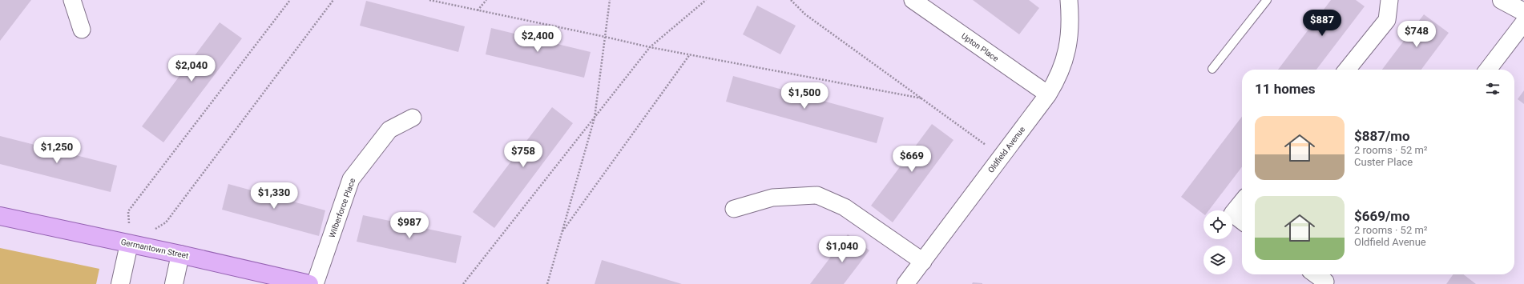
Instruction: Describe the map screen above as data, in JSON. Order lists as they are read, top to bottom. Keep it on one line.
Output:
{"streets":{"main road":["Germantown Street"],"street":["Upton Place","Oldfield Avenue","Wilberforce Place"]},"crossings":[["Upton Place","Oldfield Avenue"]],"page":{"price":["$887","$748","$2,400","$2,040","$1,500","$1,250","$758","$669","$1,330","$987","$1,040"],"heading":"11 homes","list":[{"name":"$887/mo","note":"2 rooms · 52 m² · Custer Place"},{"name":"$669/mo","note":"2 rooms · 52 m² · Oldfield Avenue"}]}}
